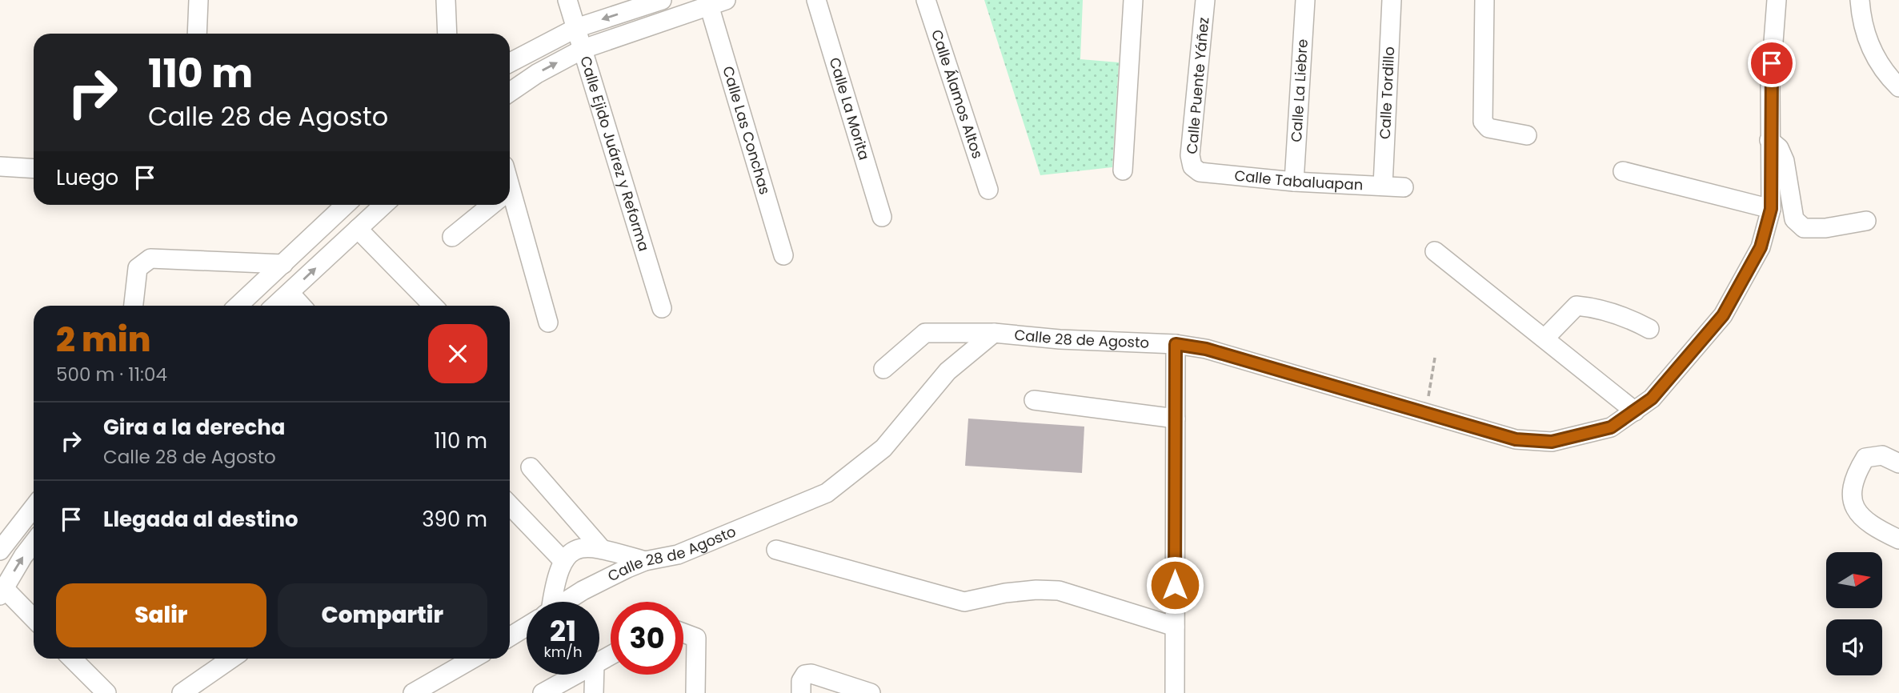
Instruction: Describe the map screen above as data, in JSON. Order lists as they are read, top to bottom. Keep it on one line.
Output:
{"streets":{"street":["Calle Puente Yáñez","Calle La Liebre","Calle Tordillo","Calle Álamos Altos","Calle La Morita","Calle Las Conchas","Calle Ejido Juárez y Reforma","Calle Tabaluapan","Calle 28 de Agosto"]},"crossings":[["Calle Puente Yáñez","Calle Tabaluapan"],["Calle La Liebre","Calle Tabaluapan"],["Calle Tordillo","Calle Tabaluapan"]],"north":"right","page":{"turn":["110 m","Calle 28 de Agosto"],"then":"Luego","heading":["2 min","500 m · 11:04"],"list":[{"name":"Gira a la derecha","note":"Calle 28 de Agosto","value":"110 m"},{"name":"Llegada al destino","value":"390 m"}],"buttons":["Salir","Compartir"],"speed":"21 km/h","limit":"30"}}
